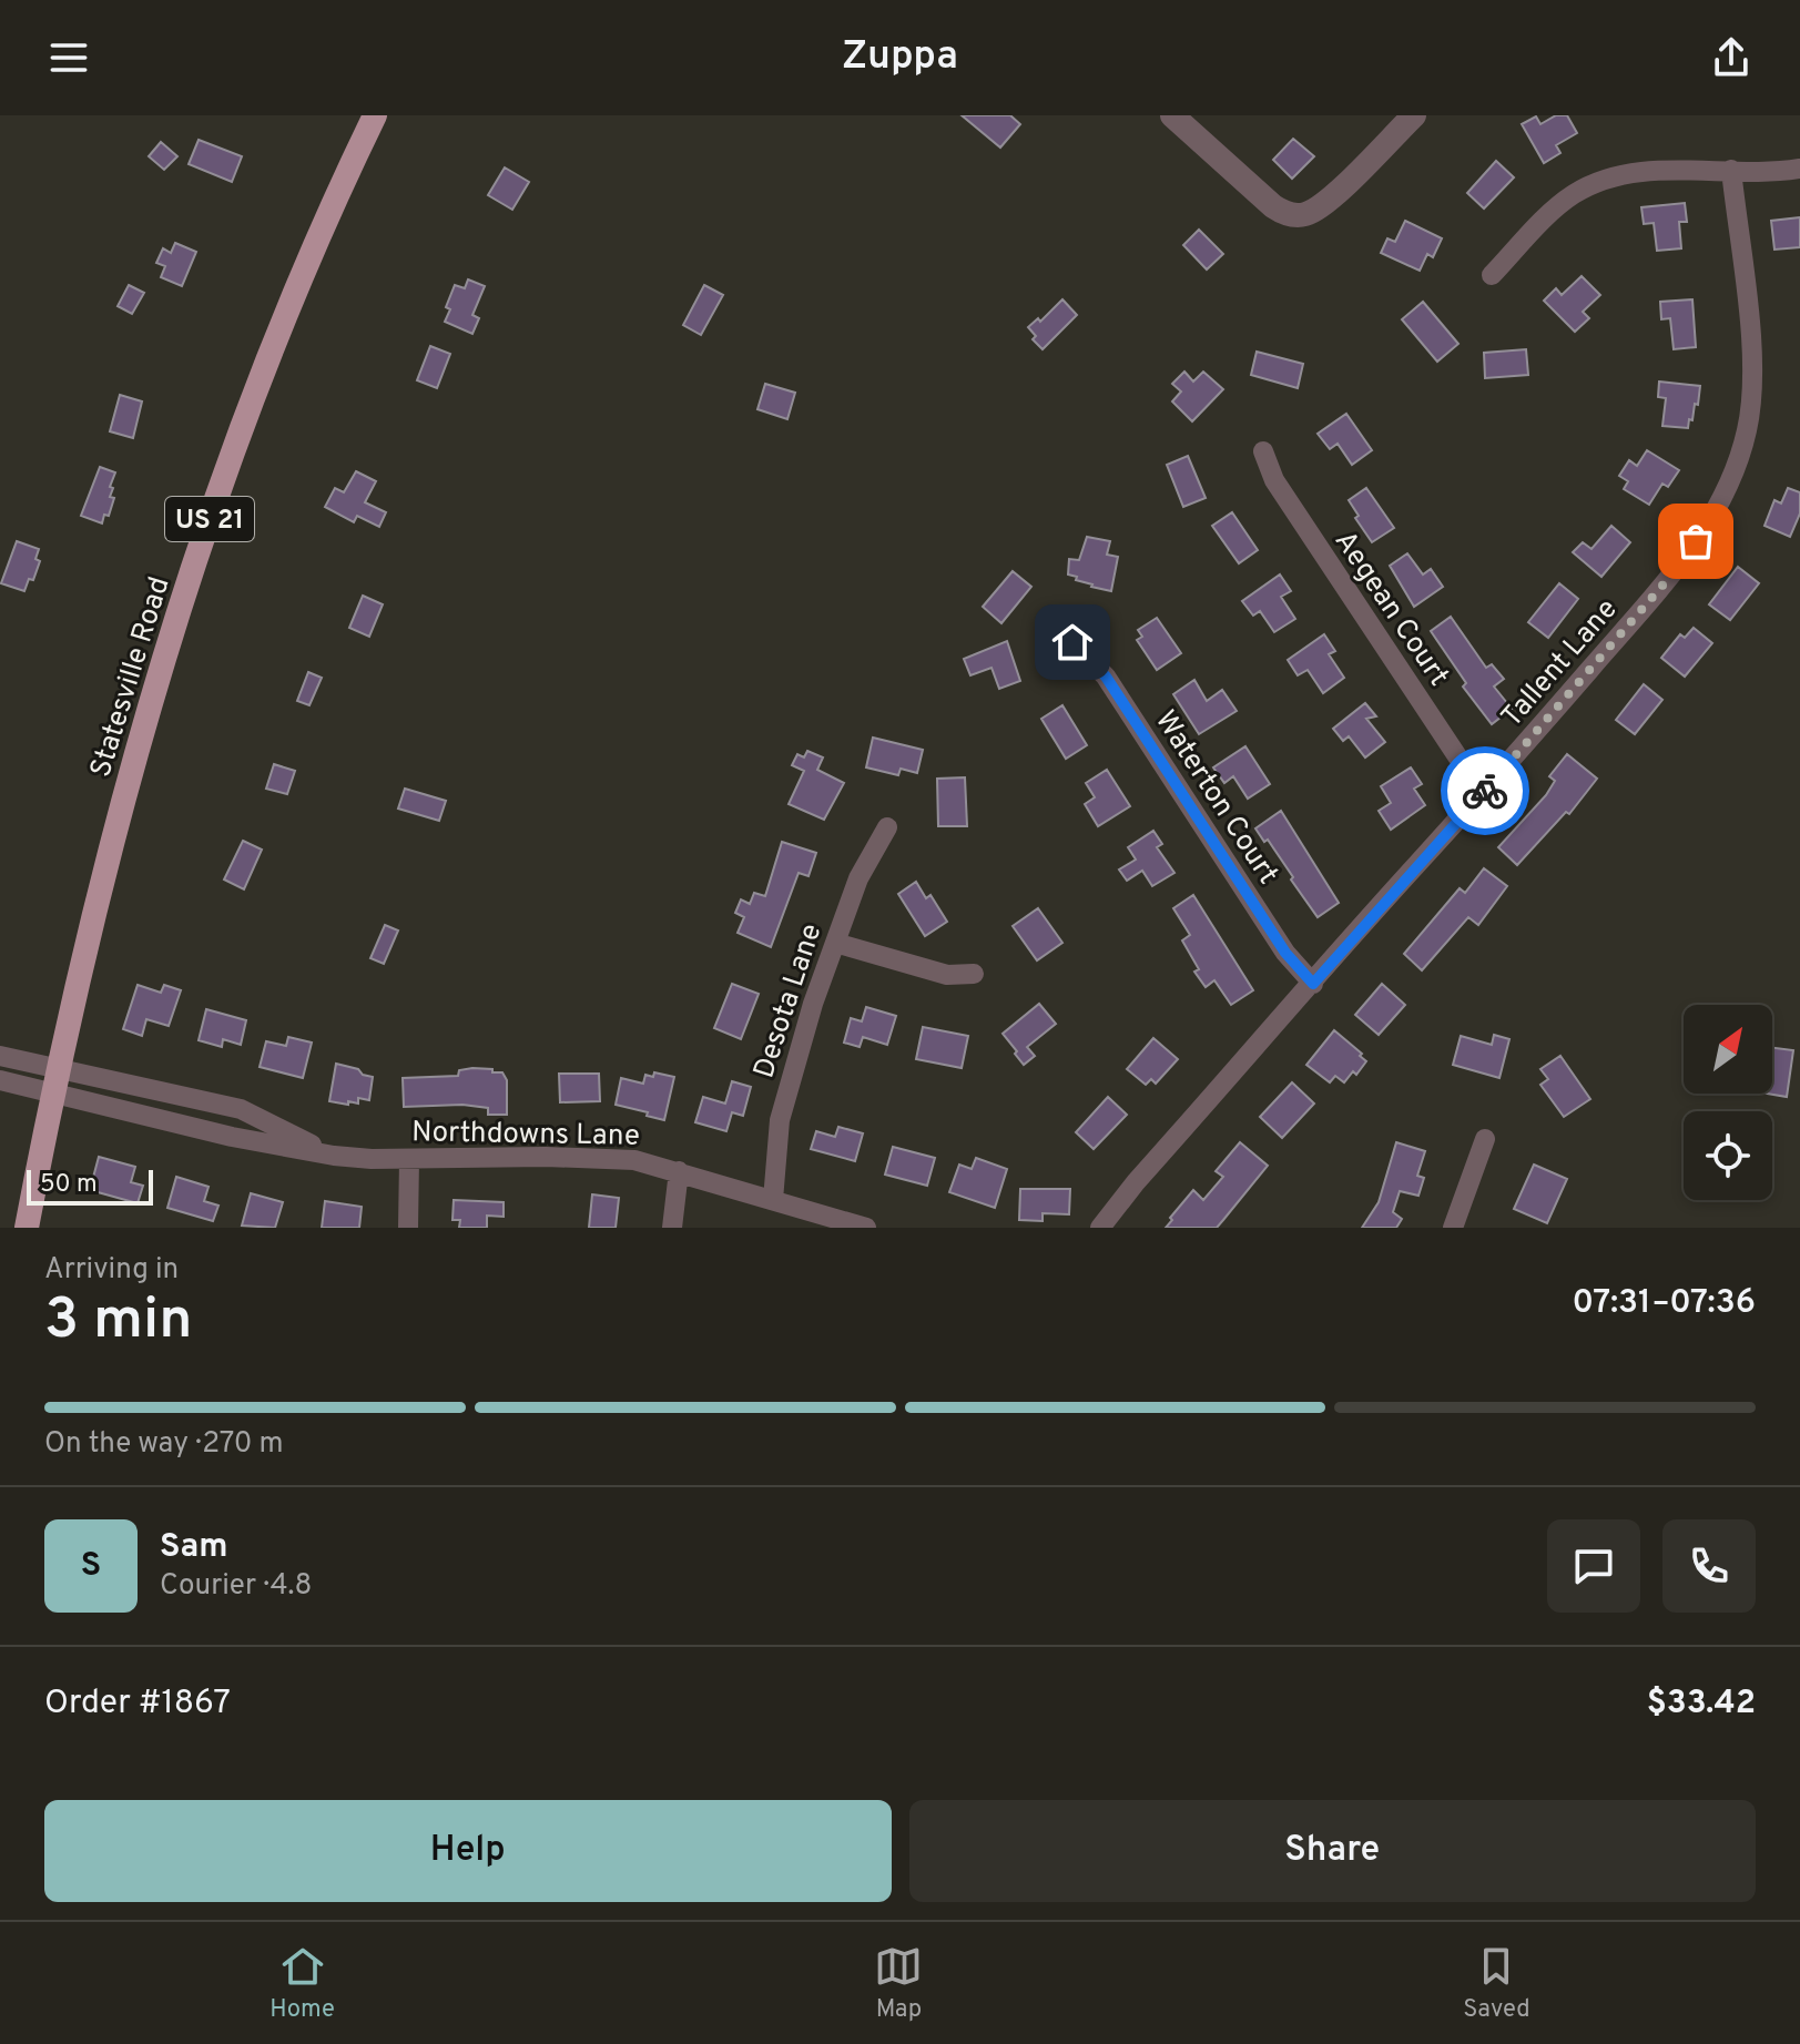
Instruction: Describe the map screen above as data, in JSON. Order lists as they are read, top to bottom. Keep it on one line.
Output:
{"streets":{"main road":["US 21","Statesville Road"],"street":["Aegean Court","Tallent Lane","Waterton Court","Desota Lane","Northdowns Lane"]},"crossings":[["Aegean Court","Tallent Lane"],["Tallent Lane","Waterton Court"],["Statesville Road","Northdowns Lane"],["Desota Lane","Northdowns Lane"]],"scale_bar":"50 m","north":"top right","page":{"header":"Zuppa","scale":"50 m","heading":["3 min","Arriving in","07:31–07:36"],"panel":["Sam","Courier · 4.8","Order #1867","$33.42"],"bar":"On the way · 270 m","round":"S","buttons":["Help","Share"],"tabs":["Home","Map","Saved"]}}
